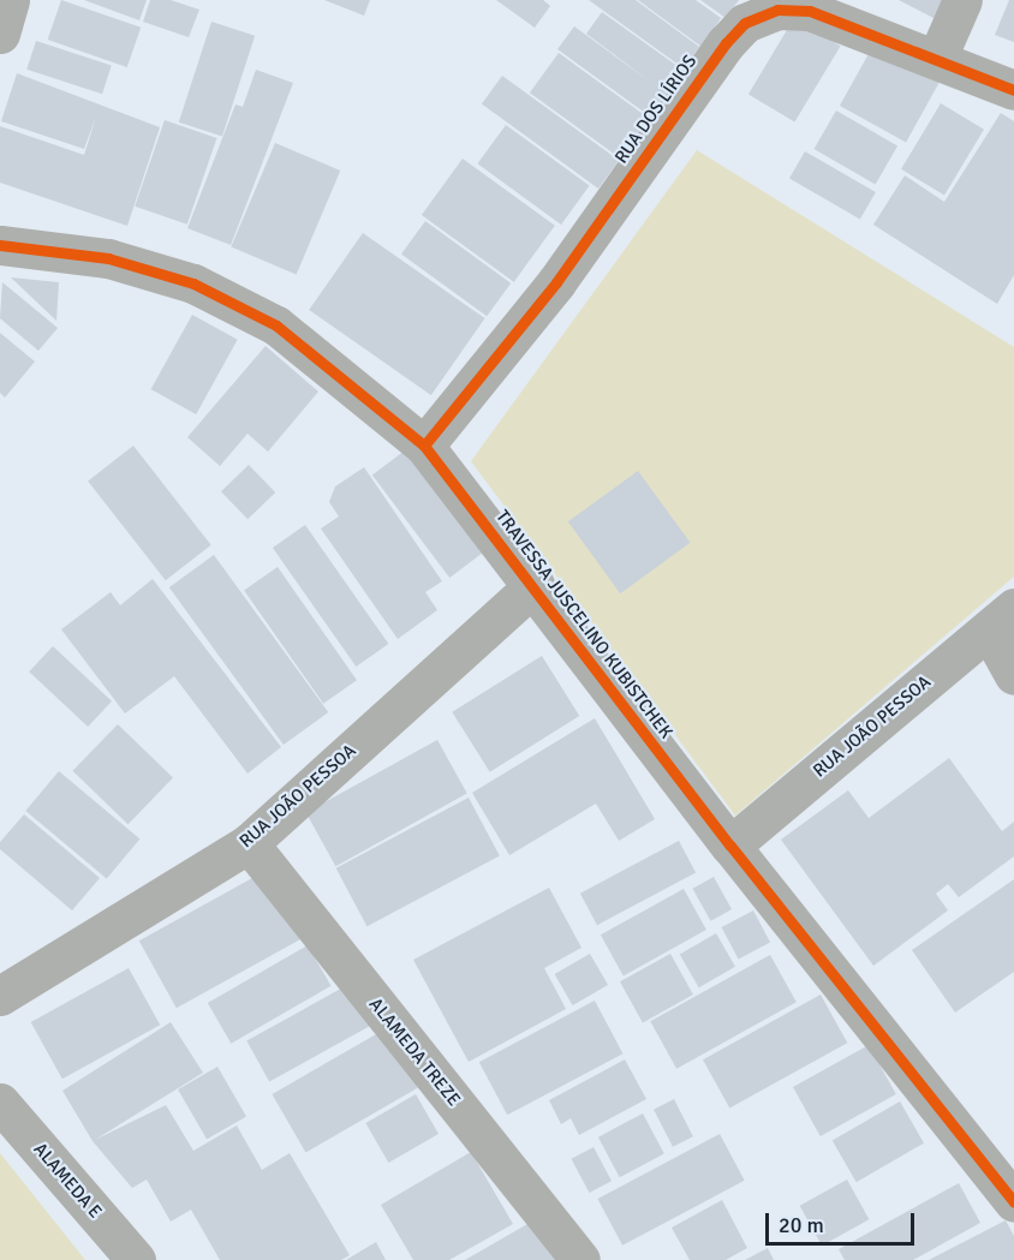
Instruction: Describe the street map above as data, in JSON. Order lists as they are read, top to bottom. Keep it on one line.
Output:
{"streets":{"street":["RUA DOS LÍRIOS","TRAVESSA JUSCELINO KUBISTCHEK","RUA JOÃO PESSOA","ALAMEDA TREZE","ALAMEDA E"]},"crossings":[["RUA DOS LÍRIOS","TRAVESSA JUSCELINO KUBISTCHEK"],["TRAVESSA JUSCELINO KUBISTCHEK","RUA JOÃO PESSOA"],["RUA JOÃO PESSOA","ALAMEDA TREZE"]],"scale_bar":"20 m"}
